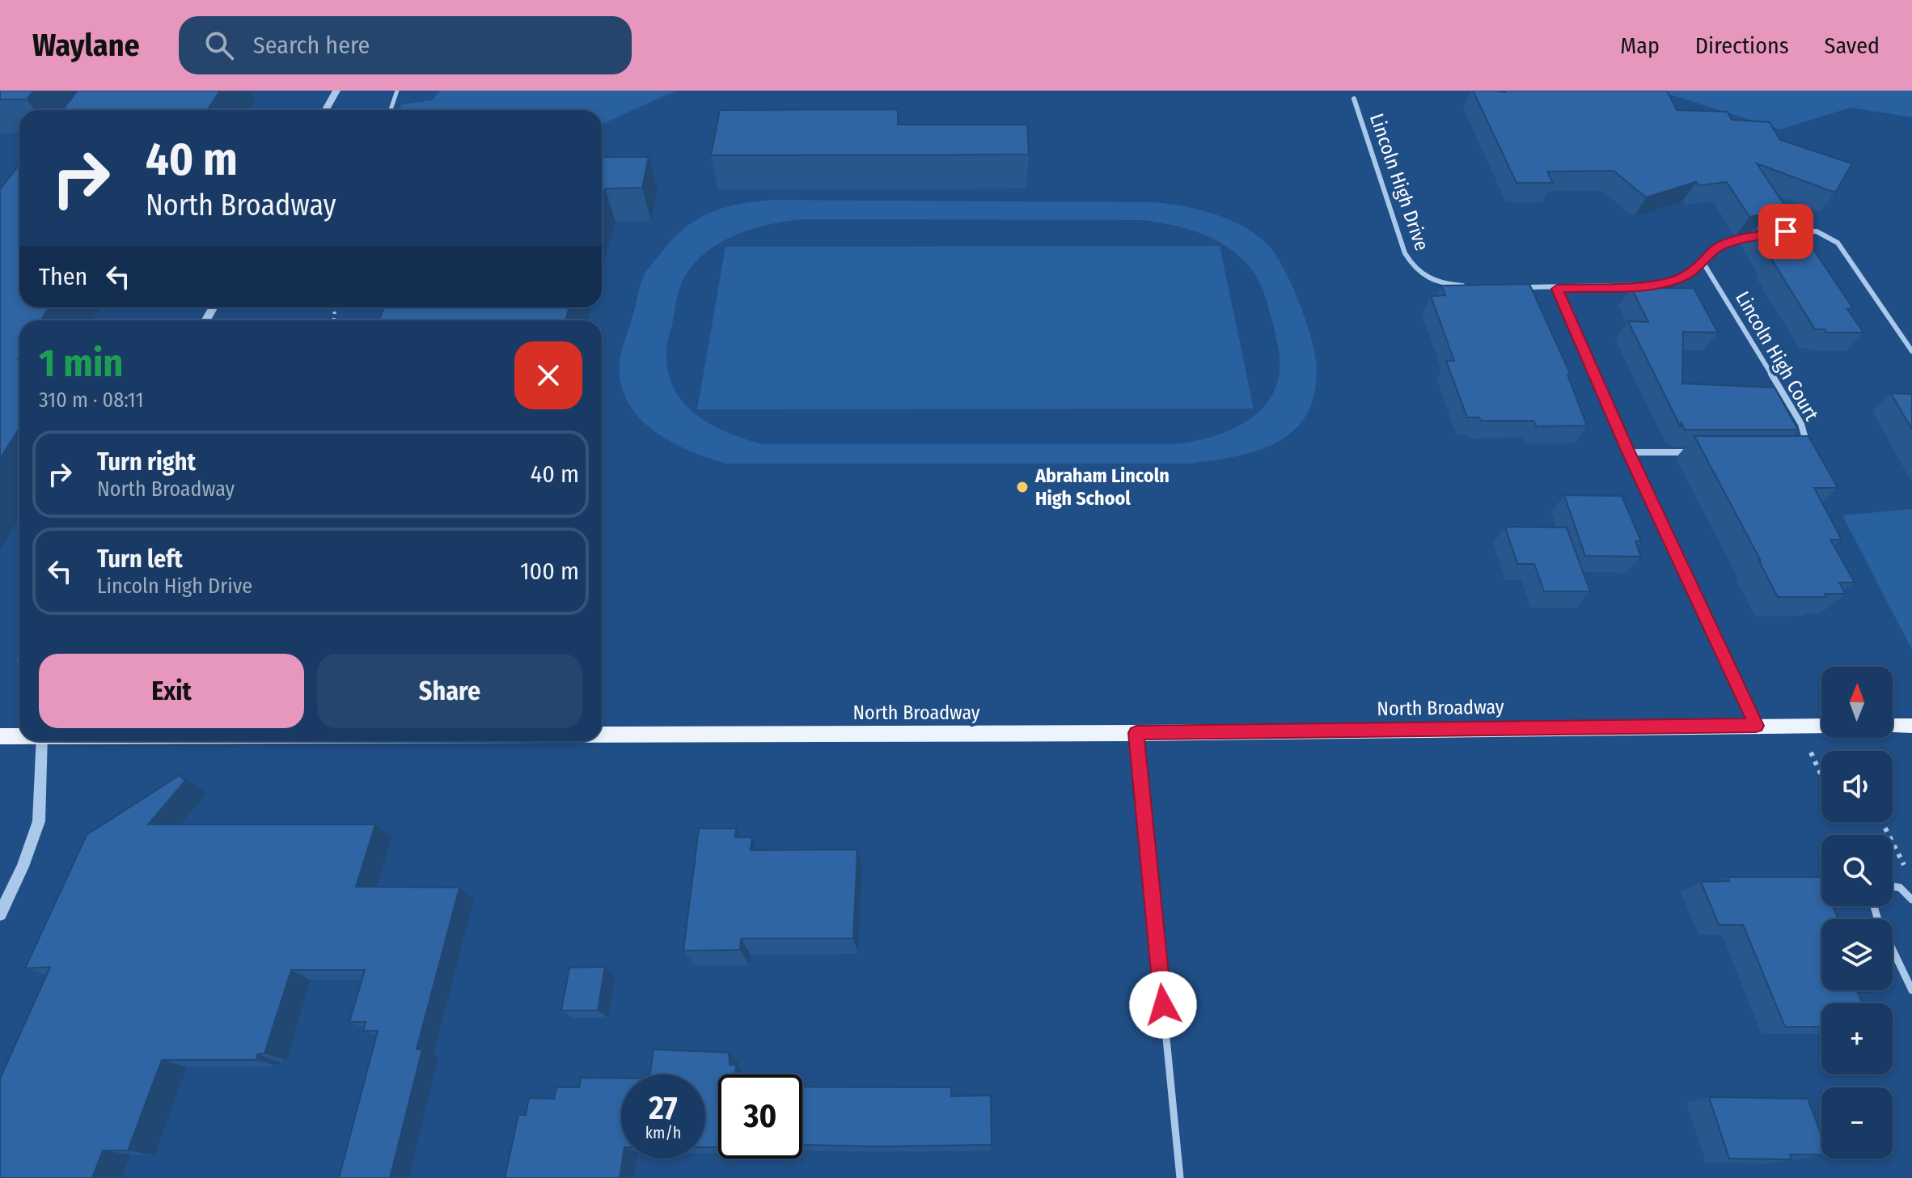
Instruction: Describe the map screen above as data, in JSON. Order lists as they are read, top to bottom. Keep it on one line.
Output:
{"streets":{"main road":["North Broadway"],"street":["Lincoln High Drive","Lincoln High Court"]},"places":["Abraham Lincoln High School"],"north":"top","page":{"header":"Waylane","search":"Search here","nav":["Map","Directions","Saved"],"turn":["40 m","North Broadway"],"then":"Then","heading":["1 min","310 m · 08:11"],"list":[{"name":"Turn right","note":"North Broadway","value":"40 m"},{"name":"Turn left","note":"Lincoln High Drive","value":"100 m"}],"buttons":["Exit","Share"],"map_buttons":["+","−"],"speed":"27 km/h","limit":"30"}}
